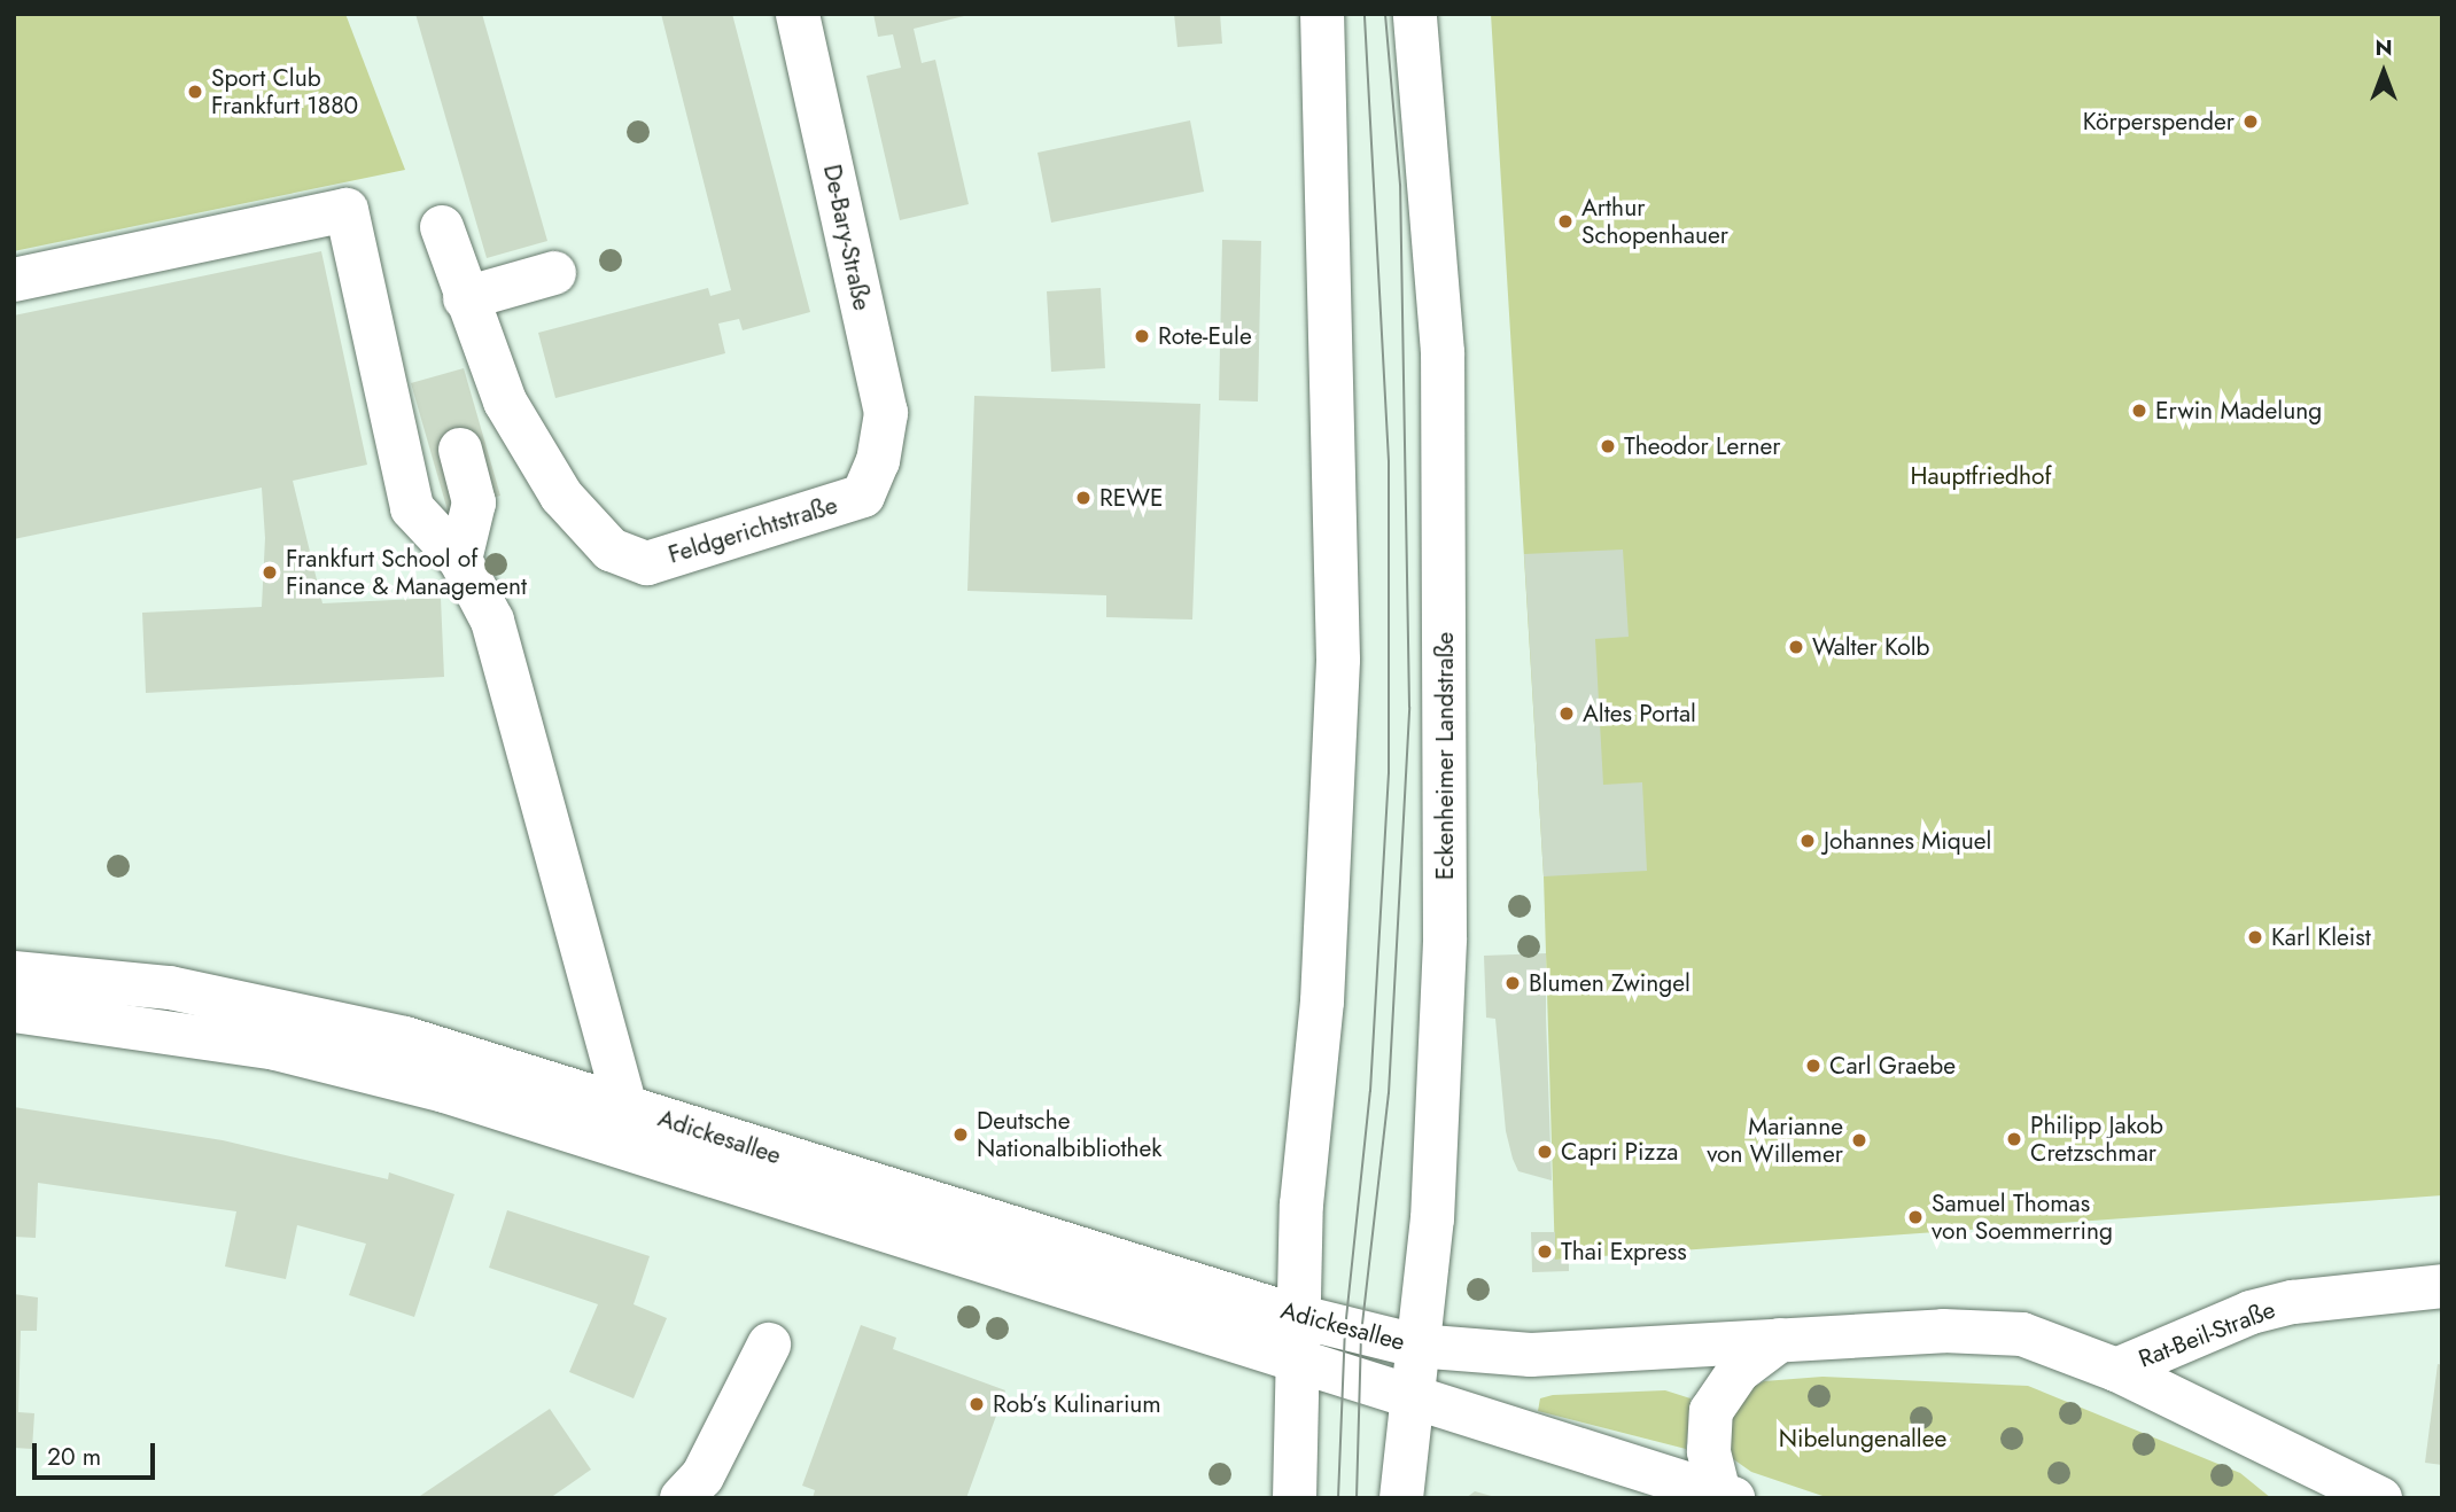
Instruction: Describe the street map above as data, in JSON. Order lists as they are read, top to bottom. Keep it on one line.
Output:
{"streets":{"main road":["De-Bary-Straße","Feldgerichtstraße","Eckenheimer Landstraße","Adickesallee","Rat-Beil-Straße"]},"crossings":[["De-Bary-Straße","Feldgerichtstraße"],["Eckenheimer Landstraße","Adickesallee"]],"parks":["Hauptfriedhof","Nibelungenallee"],"places":["Sport Club Frankfurt 1880","Körperspender","Arthur Schopenhauer","Rote-Eule","Erwin Madelung","Theodor Lerner","REWE","Frankfurt School of Finance & Management","Walter Kolb","Altes Portal","Johannes Miquel","Karl Kleist","Blumen Zwingel","Carl Graebe","Deutsche Nationalbibliothek","Philipp Jakob Cretzschmar","Marianne von Willemer","Capri Pizza","Samuel Thomas von Soemmerring","Thai Express","Rob’s Kulinarium"],"scale_bar":"20 m","north":"top"}
